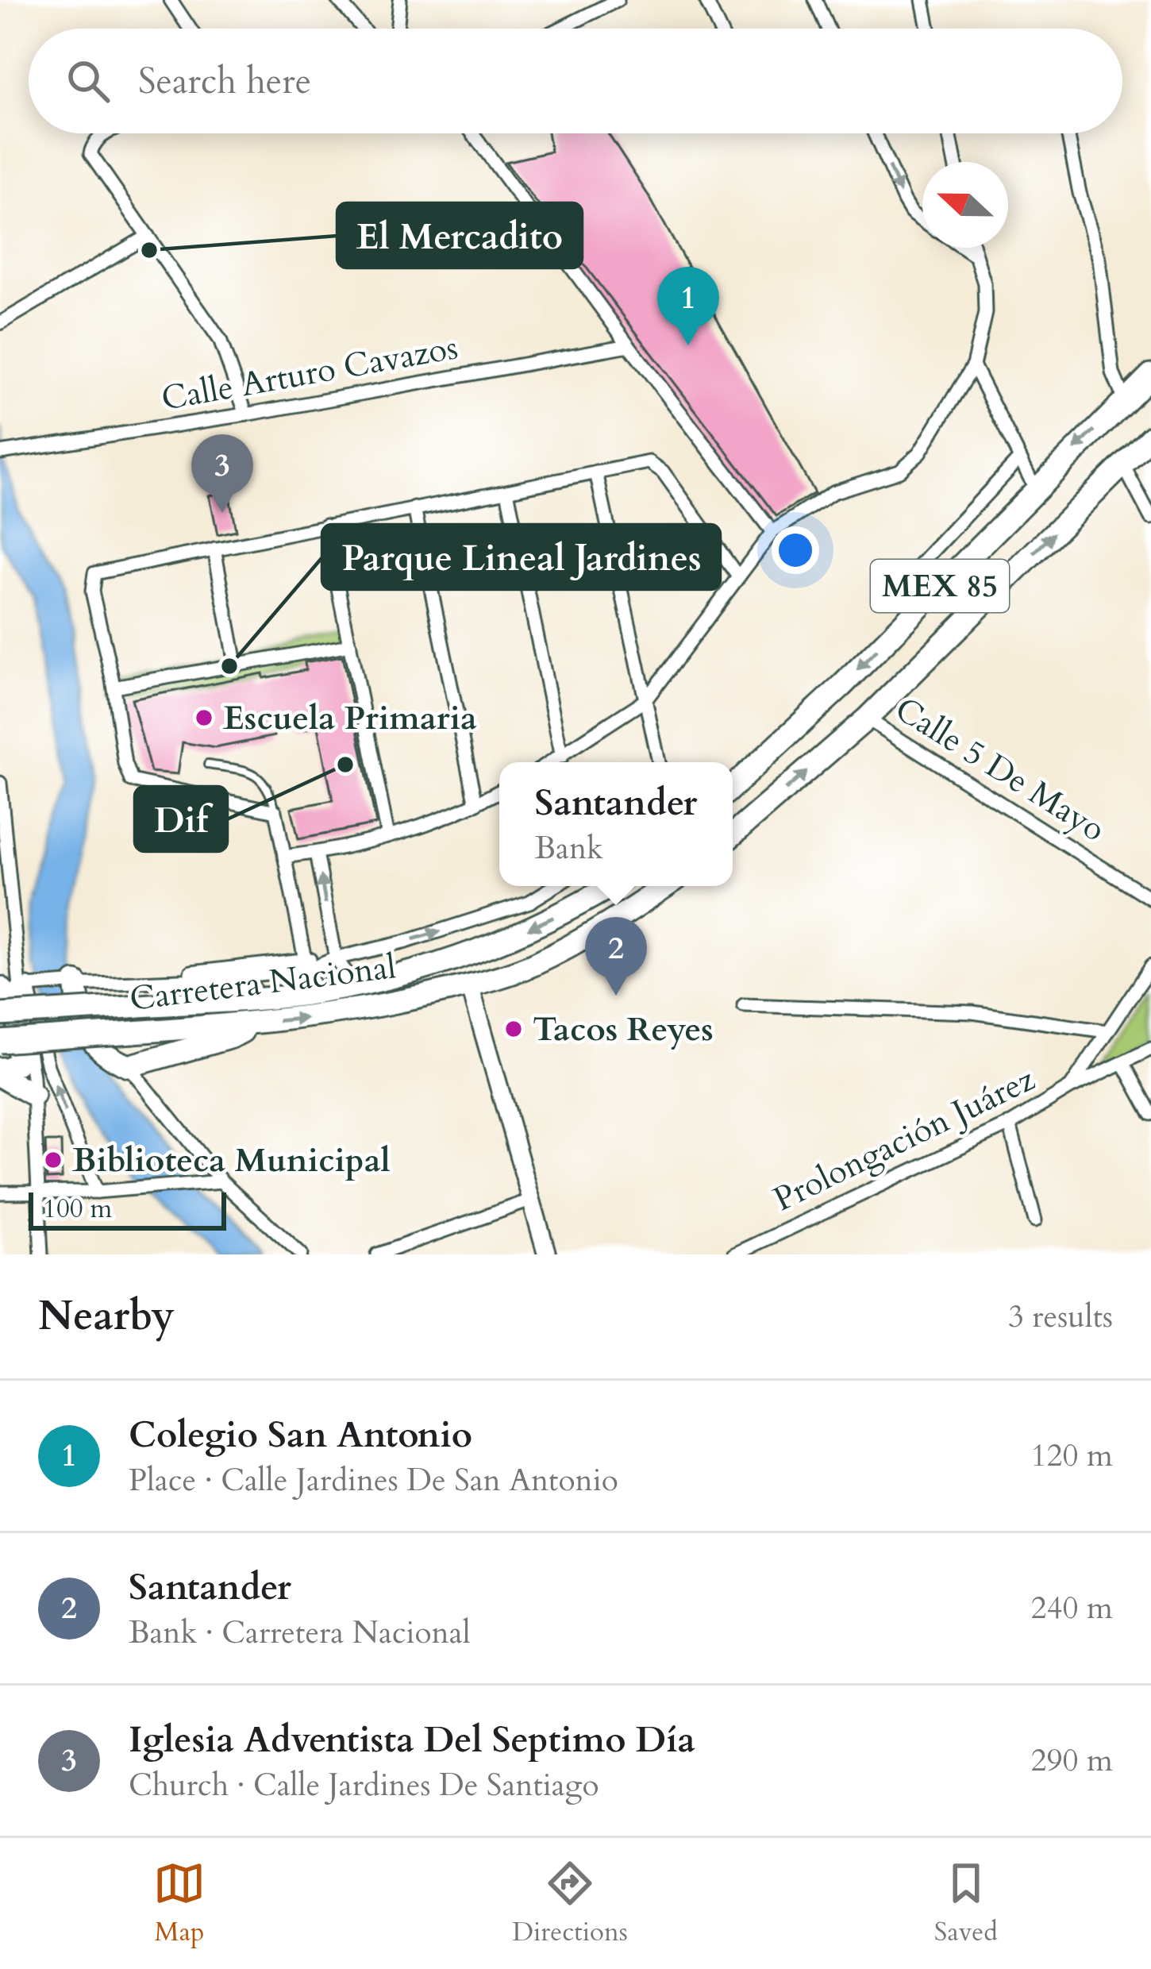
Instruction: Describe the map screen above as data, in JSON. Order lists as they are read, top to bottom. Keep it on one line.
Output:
{"streets":{"highway":["MEX 85","Carretera Nacional"],"street":["Calle Arturo Cavazos","Calle 5 De Mayo","Prolongación Juárez"]},"crossings":[["MEX 85","Calle 5 De Mayo"]],"places":["El Mercadito","Parque Lineal Jardines","Escuela Primaria","Dif","Tacos Reyes","Biblioteca Municipal"],"scale_bar":"100 m","north":"left","page":{"search":"Search here","pins":["1","3","2"],"popup":["Santander","Bank"],"scale":"100 m","heading":["Nearby","3 results"],"list":[{"mark":"1","name":"Colegio San Antonio","note":"Place · Calle Jardines De San Antonio","value":"120 m"},{"mark":"2","name":"Santander","note":"Bank · Carretera Nacional","value":"240 m"},{"mark":"3","name":"Iglesia Adventista Del Septimo Día","note":"Church · Calle Jardines De Santiago","value":"290 m"}],"nav":["Map","Directions","Saved"]}}
